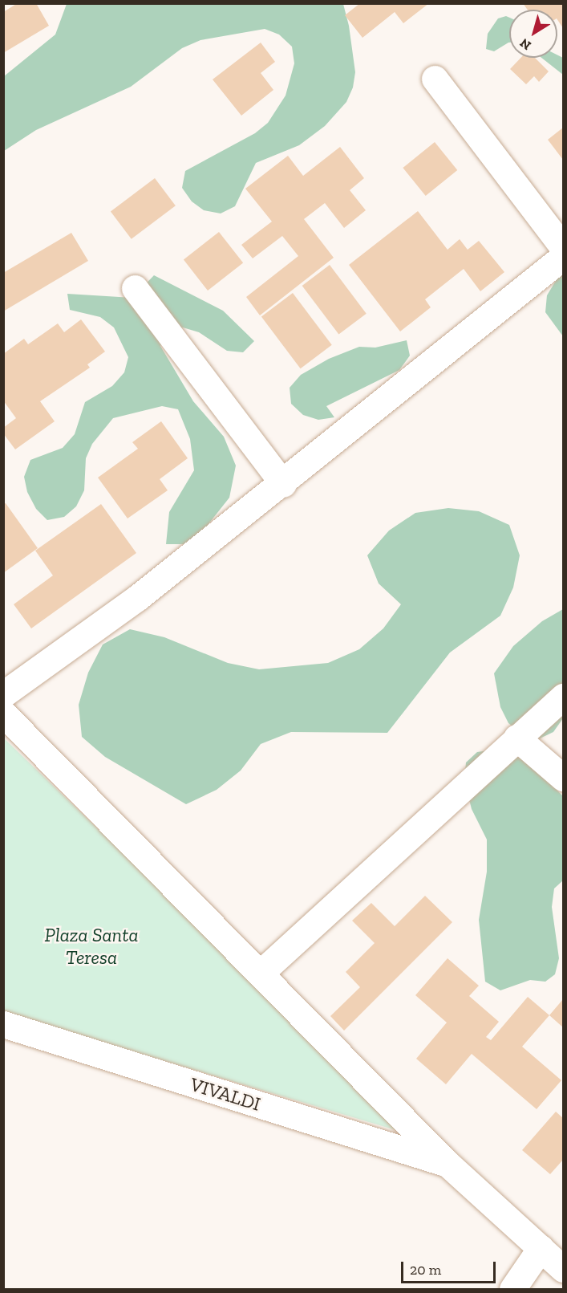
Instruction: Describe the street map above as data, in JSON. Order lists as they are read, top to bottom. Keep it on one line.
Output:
{"streets":{"street":["VIVALDI"]},"parks":["Plaza Santa Teresa"],"scale_bar":"20 m","north":"bottom left"}
